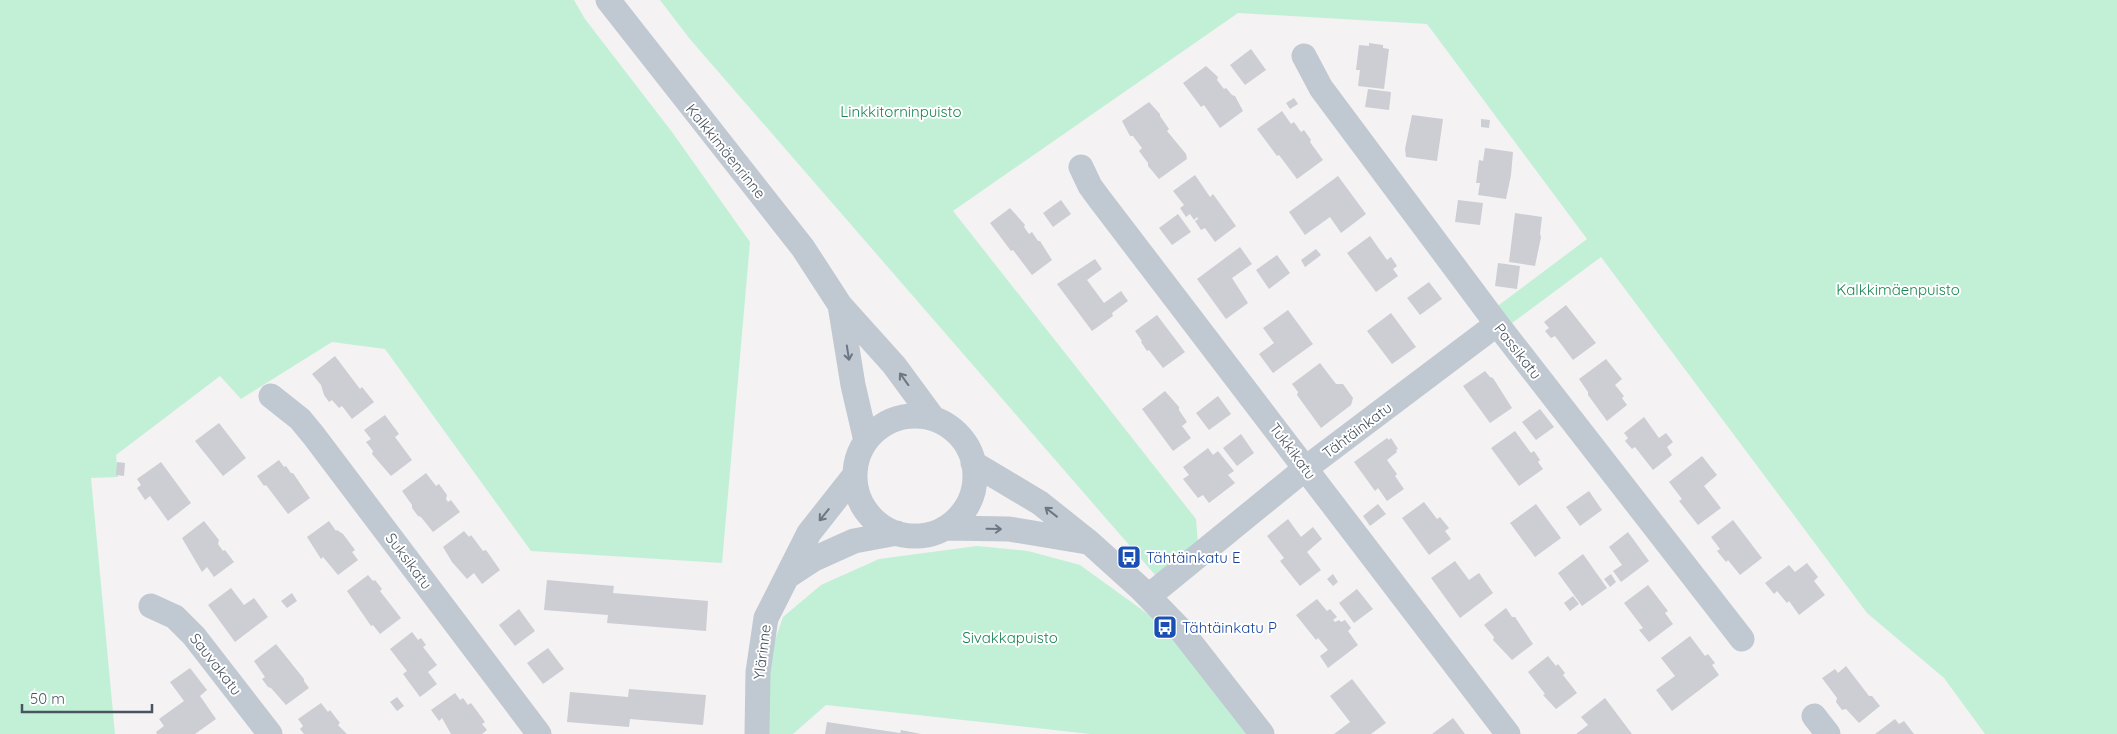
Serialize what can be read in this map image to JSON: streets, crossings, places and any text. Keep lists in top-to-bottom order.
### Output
{
  "streets": {
    "street": [
      "Kalkkimäenrinne",
      "Passikatu",
      "Tähtäinkatu",
      "Tukkikatu",
      "Suksikatu",
      "Ylärinne",
      "Sauvakatu"
    ]
  },
  "crossings": [
    ["Kalkkimäenrinne", "Ylärinne"],
    ["Passikatu", "Tähtäinkatu"],
    ["Tähtäinkatu", "Tukkikatu"]
  ],
  "parks": ["Linkkitorninpuisto", "Kalkkimäenpuisto", "Sivakkapuisto"],
  "places": {
    "bus stop": ["Tähtäinkatu E", "Tähtäinkatu P"]
  },
  "scale_bar": "50 m"
}
